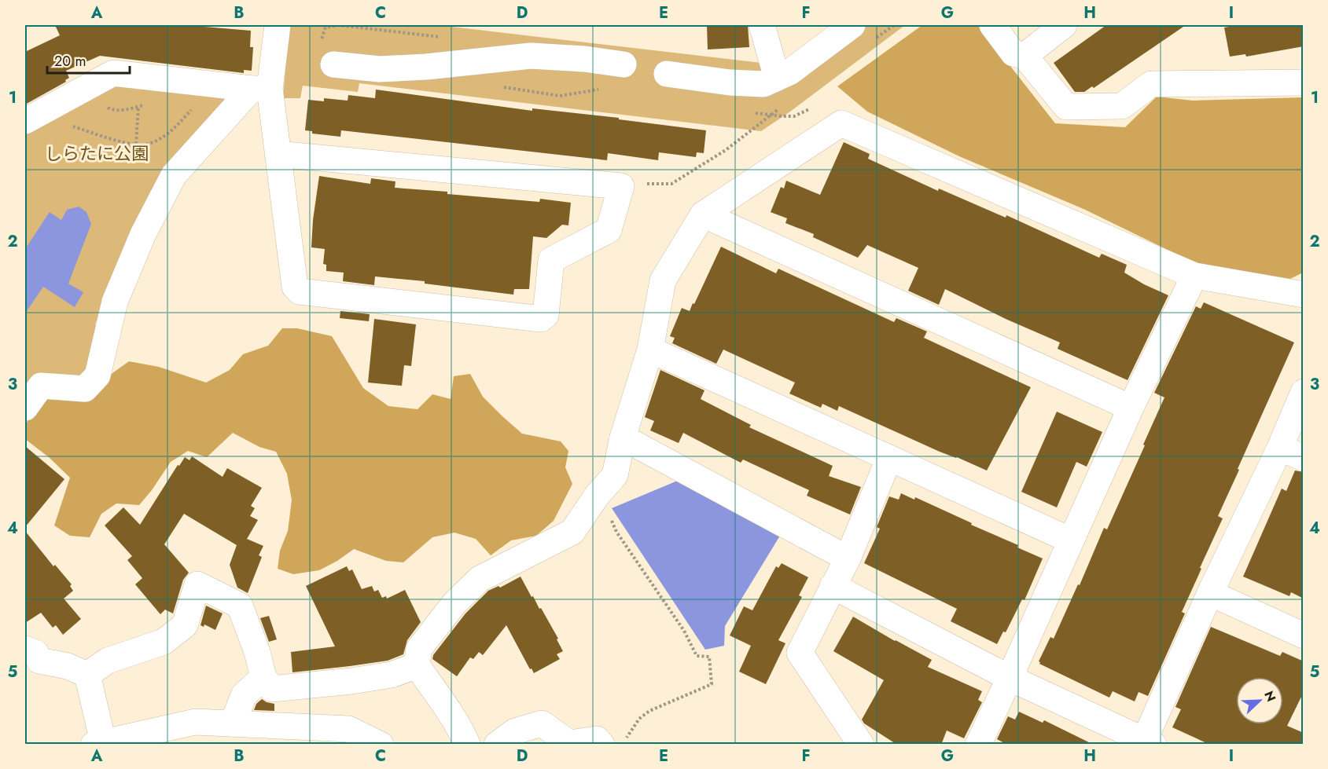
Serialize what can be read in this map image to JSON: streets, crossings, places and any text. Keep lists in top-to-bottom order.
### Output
{
  "parks": ["しらたに公園"],
  "scale_bar": "20 m",
  "north": "top right",
  "grid": {
    "columns": [
      "A",
      "B",
      "C",
      "D",
      "E",
      "F",
      "G",
      "H",
      "I"
    ],
    "rows": [
      "1",
      "2",
      "3",
      "4",
      "5"
    ]
  }
}
